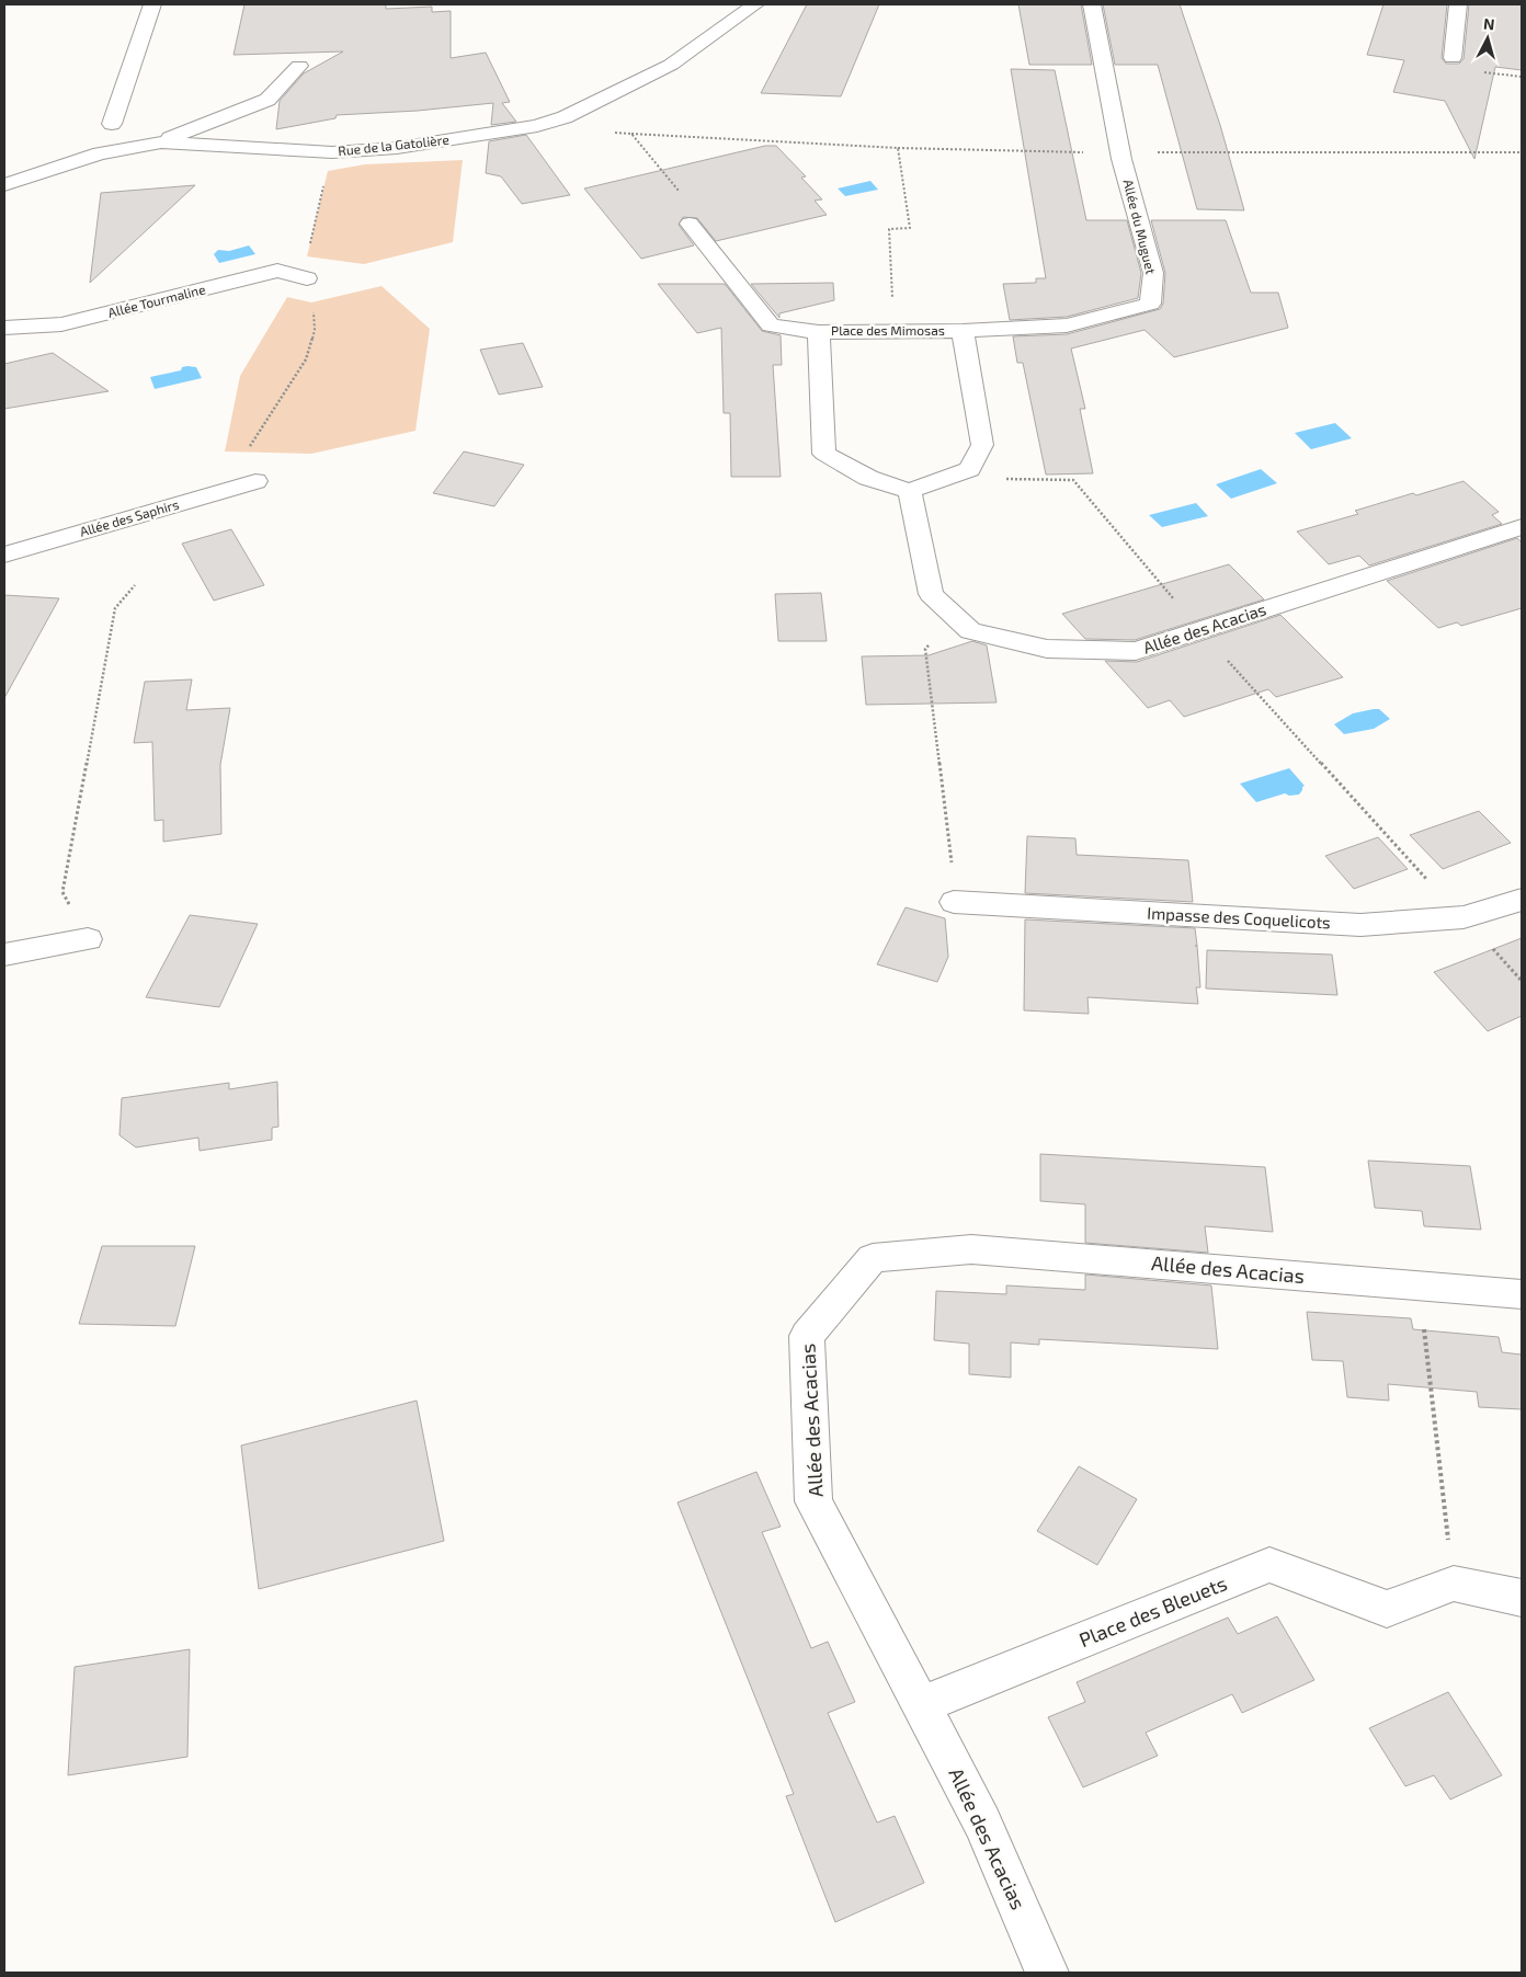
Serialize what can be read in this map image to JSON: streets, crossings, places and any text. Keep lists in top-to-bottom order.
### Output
{
  "streets": {
    "street": [
      "Rue de la Gatolière",
      "Allée du Muguet",
      "Allée Tourmaline",
      "Place des Mimosas",
      "Allée des Saphirs",
      "Allée des Acacias",
      "Impasse des Coquelicots",
      "Place des Bleuets"
    ]
  },
  "crossings": [
    ["Allée du Muguet", "Place des Mimosas"],
    ["Allée du Muguet", "Allée des Acacias"],
    ["Place des Mimosas", "Allée des Acacias"],
    ["Allée des Acacias", "Place des Bleuets"]
  ],
  "north": "top"
}
